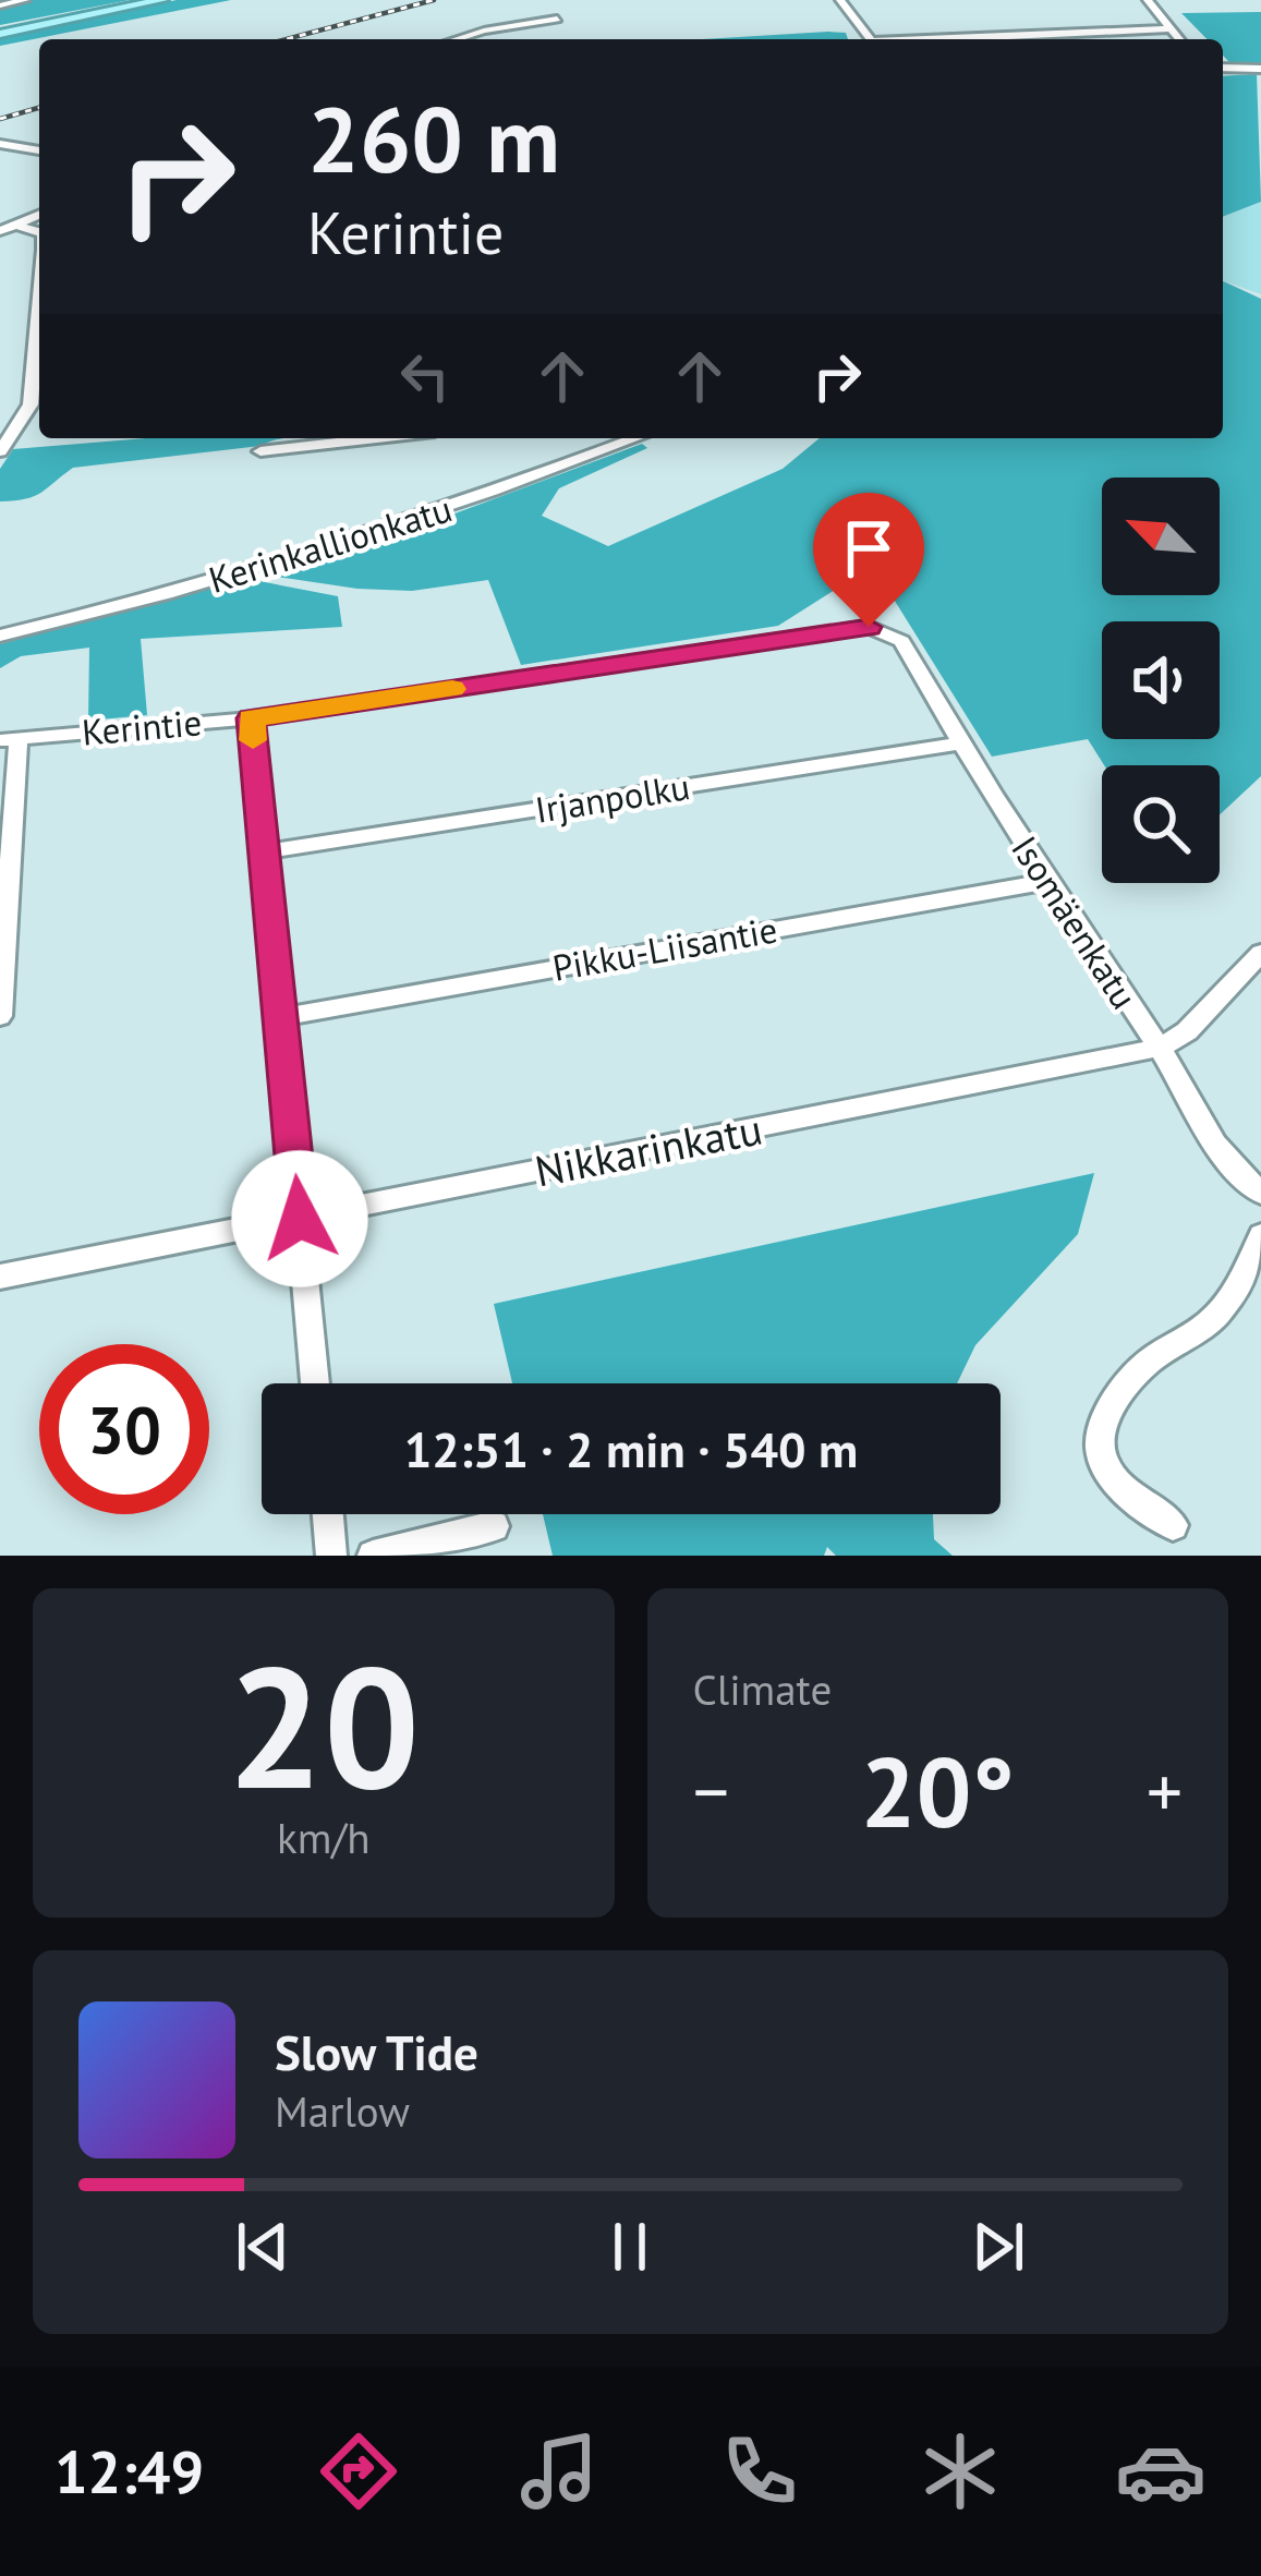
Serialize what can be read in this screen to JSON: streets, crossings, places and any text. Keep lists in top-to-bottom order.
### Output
{
  "streets": {
    "street": [
      "Kerinkallionkatu",
      "Kerintie",
      "Irjanpolku",
      "Isomäenkatu",
      "Pikku-Liisantie",
      "Nikkarinkatu"
    ]
  },
  "crossings": [
    ["Kerintie", "Isomäenkatu"],
    ["Irjanpolku", "Isomäenkatu"],
    ["Isomäenkatu", "Pikku-Liisantie"],
    ["Isomäenkatu", "Nikkarinkatu"]
  ],
  "north": "top left",
  "page": {
    "turn": ["260 m", "Kerintie"],
    "limit": "30",
    "trip": "12:51 · 2 min · 540 m",
    "tile": [
      ["20", "km/h"],
      "Climate"
    ],
    "heat": ["−", "20°", "+"],
    "song": ["Slow Tide", "Marlow"],
    "tabs": "12:49"
  }
}
